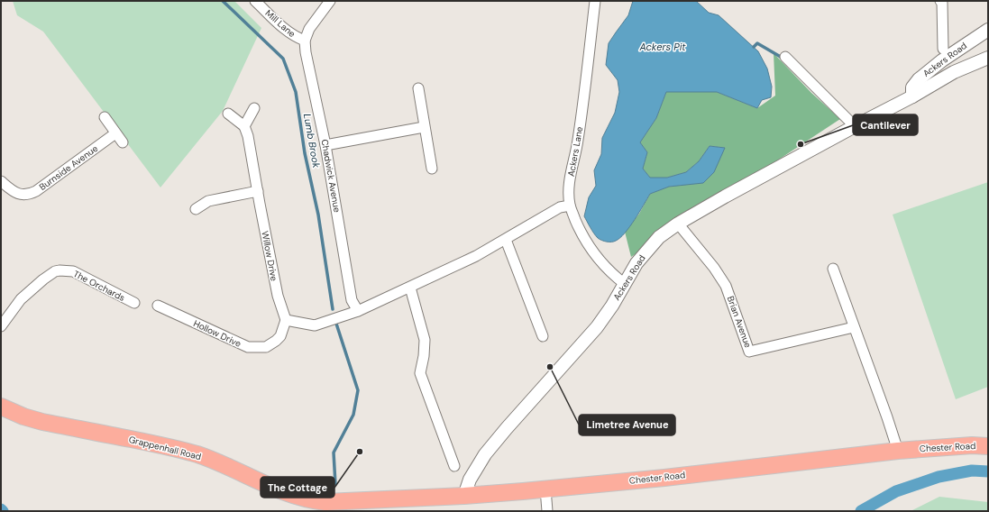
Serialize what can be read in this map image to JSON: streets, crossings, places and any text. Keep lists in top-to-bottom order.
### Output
{
  "streets": {
    "main road": ["Chester Road", "Grappenhall Road"],
    "street": [
      "Mill Lane",
      "Ackers Road",
      "Ackers Lane",
      "Burnside Avenue",
      "Chadwick Avenue",
      "Willow Drive",
      "The Orchards",
      "Brian Avenue",
      "Hollow Drive"
    ]
  },
  "crossings": [
    ["Mill Lane", "Chadwick Avenue"],
    ["Ackers Road", "Ackers Lane"],
    ["Ackers Road", "Brian Avenue"],
    ["Ackers Road", "Chester Road"],
    ["Willow Drive", "Hollow Drive"],
    ["Chester Road", "Grappenhall Road"]
  ],
  "water": ["Ackers Pit", "Lumb Brook"],
  "places": ["Cantilever", "Limetree Avenue", "The Cottage"]
}
